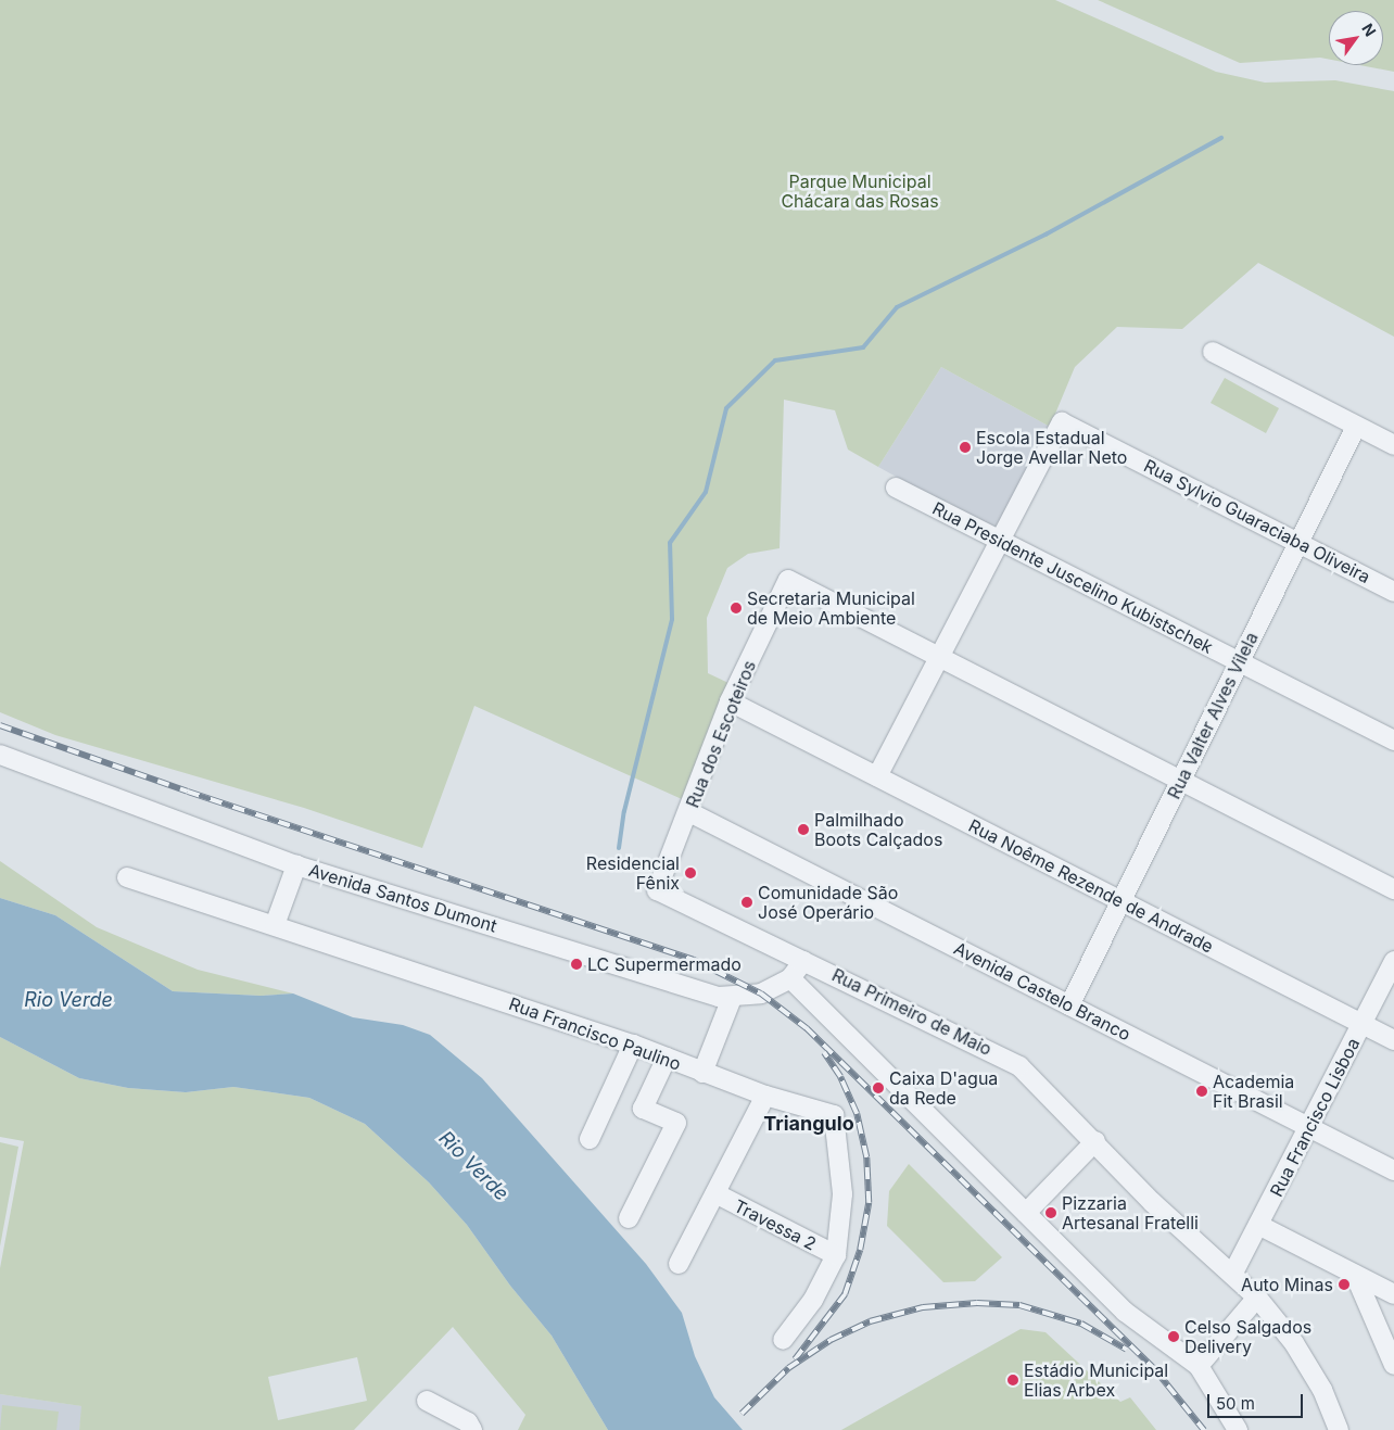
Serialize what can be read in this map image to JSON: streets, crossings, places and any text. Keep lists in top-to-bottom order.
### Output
{
  "streets": {
    "street": [
      "Rua Sylvio Guaraciaba Oliveira",
      "Rua Presidente Juscelino Kubistschek",
      "Rua Valter Alves Vilela",
      "Rua dos Escoteiros",
      "Rua Noême Rezende de Andrade",
      "Avenida Santos Dumont",
      "Avenida Castelo Branco",
      "Rua Primeiro de Maio",
      "Rua Francisco Paulino",
      "Rua Francisco Lisboa",
      "Travessa 2"
    ]
  },
  "crossings": [
    ["Rua Sylvio Guaraciaba Oliveira", "Rua Presidente Juscelino Kubistschek"],
    ["Rua Sylvio Guaraciaba Oliveira", "Rua Valter Alves Vilela"],
    ["Rua Presidente Juscelino Kubistschek", "Rua Valter Alves Vilela"],
    ["Rua Valter Alves Vilela", "Rua Noême Rezende de Andrade"],
    ["Rua Valter Alves Vilela", "Avenida Castelo Branco"],
    ["Rua dos Escoteiros", "Rua Noême Rezende de Andrade"],
    ["Rua dos Escoteiros", "Avenida Castelo Branco"],
    ["Rua dos Escoteiros", "Rua Primeiro de Maio"],
    ["Rua Noême Rezende de Andrade", "Rua Francisco Lisboa"],
    ["Avenida Santos Dumont", "Rua Primeiro de Maio"],
    ["Avenida Castelo Branco", "Rua Francisco Lisboa"],
    ["Rua Primeiro de Maio", "Rua Francisco Lisboa"],
    ["Rua Francisco Paulino", "Travessa 2"]
  ],
  "districts": ["Triangulo"],
  "water": ["Rio Verde"],
  "parks": ["Parque Municipal Chácara das Rosas"],
  "places": [
    "Escola Estadual Jorge Avellar Neto",
    "Secretaria Municipal de Meio Ambiente",
    "Palmilhado Boots Calçados",
    "Residencial Fênix",
    "Comunidade São José Operário",
    "LC Supermermado",
    "Caixa D'agua da Rede",
    "Academia Fit Brasil",
    "Pizzaria Artesanal Fratelli",
    "Auto Minas",
    "Celso Salgados Delivery",
    "Estádio Municipal Elias Arbex"
  ],
  "scale_bar": "50 m",
  "north": "top right"
}
